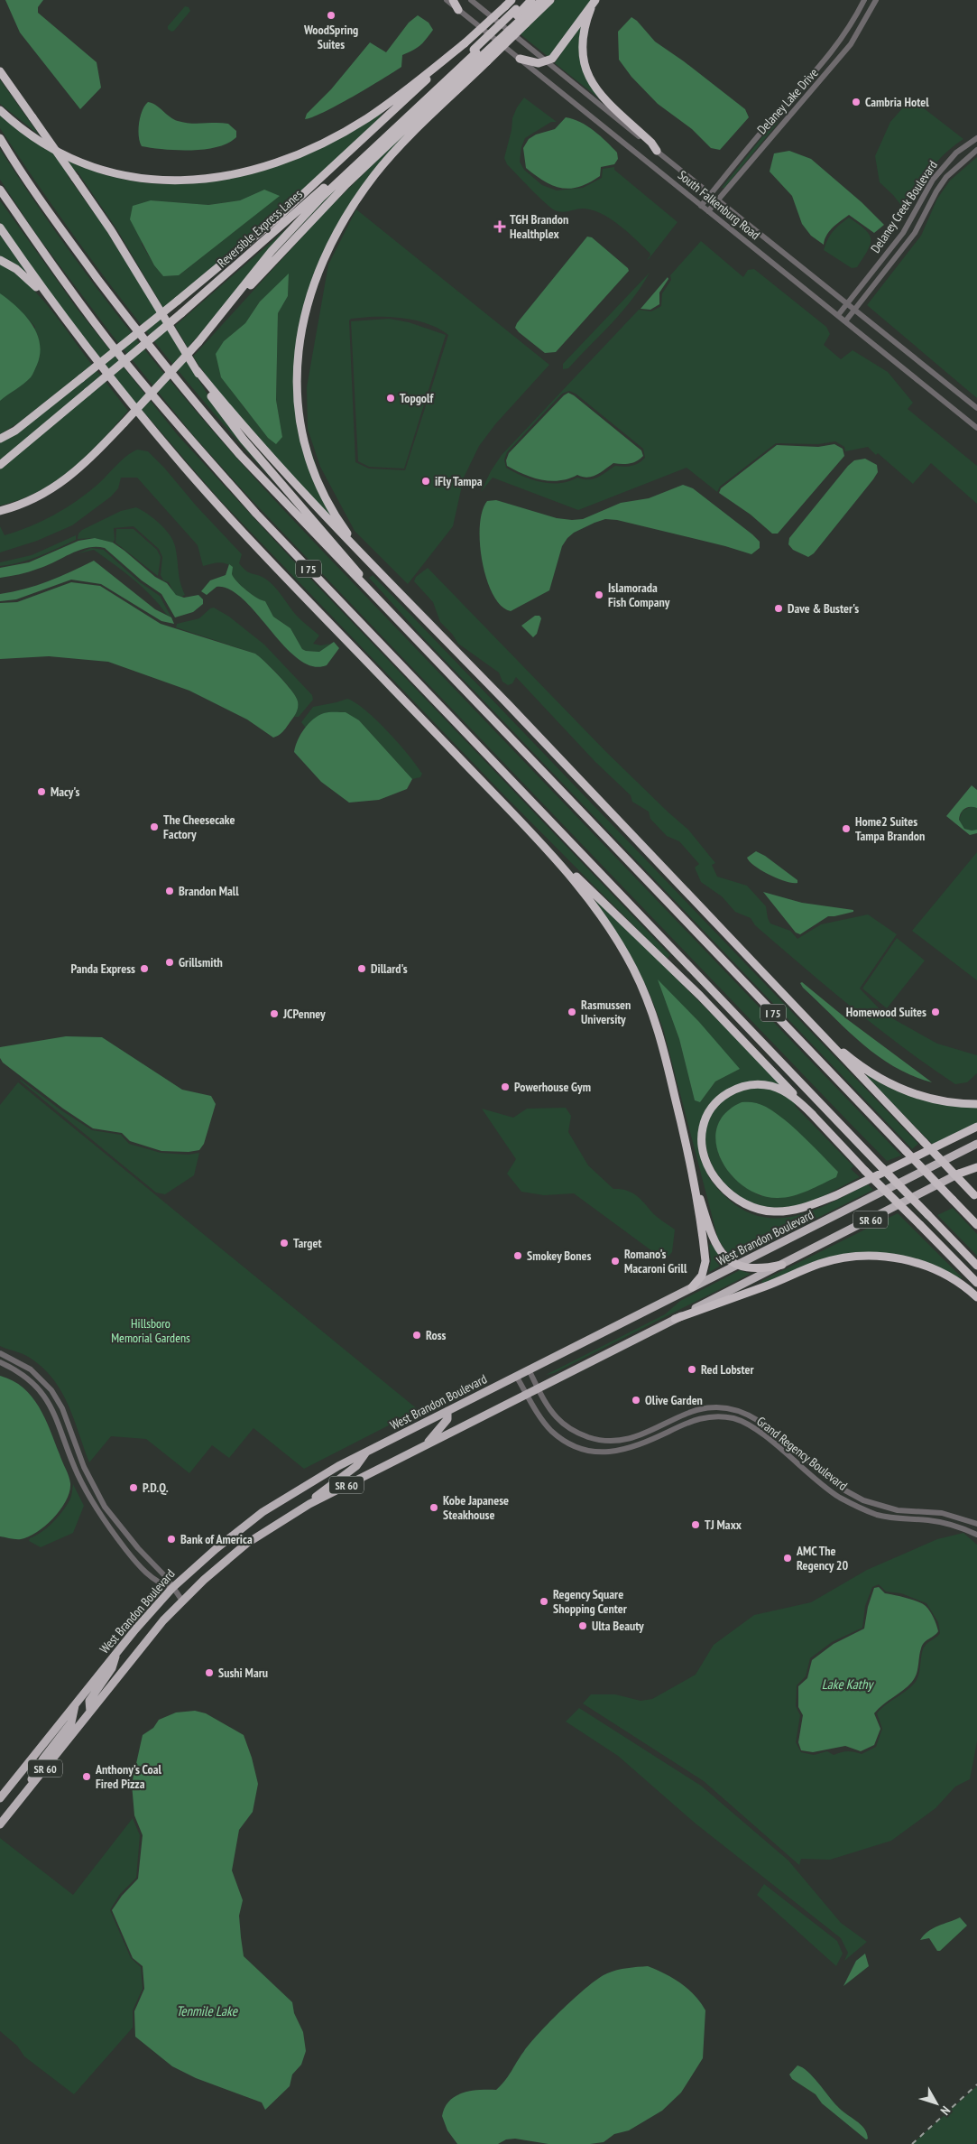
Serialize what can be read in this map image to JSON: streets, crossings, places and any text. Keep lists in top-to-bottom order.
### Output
{
  "streets": {
    "highway": [
      "Reversible Express Lanes",
      "I 75",
      "SR 60",
      "West Brandon Boulevard"
    ],
    "street": [
      "Delaney Lake Drive",
      "South Falkenburg Road",
      "Delaney Creek Boulevard",
      "Grand Regency Boulevard"
    ]
  },
  "crossings": [
    ["Delaney Lake Drive", "South Falkenburg Road"],
    ["South Falkenburg Road", "Delaney Creek Boulevard"],
    ["West Brandon Boulevard", "Grand Regency Boulevard"]
  ],
  "water": ["Lake Kathy", "Tenmile Lake"],
  "parks": ["Hillsboro Memorial Gardens"],
  "places": {
    "other": [
      "WoodSpring Suites",
      "Cambria Hotel",
      "Topgolf",
      "iFly Tampa",
      "Islamorada Fish Company",
      "Dave & Buster's",
      "Macy's",
      "The Cheesecake Factory",
      "Home2 Suites Tampa Brandon",
      "Brandon Mall",
      "Grillsmith",
      "Panda Express",
      "Dillard's",
      "Rasmussen University",
      "Homewood Suites",
      "JCPenney",
      "Powerhouse Gym",
      "Target",
      "Smokey Bones",
      "Romano's Macaroni Grill",
      "Ross",
      "Red Lobster",
      "Olive Garden",
      "P.D.Q.",
      "Kobe Japanese Steakhouse",
      "TJ Maxx",
      "Bank of America",
      "AMC The Regency 20",
      "Regency Square Shopping Center",
      "Ulta Beauty",
      "Sushi Maru",
      "Anthony's Coal Fired Pizza"
    ],
    "health": ["TGH Brandon Healthplex"]
  },
  "north": "bottom right"
}
